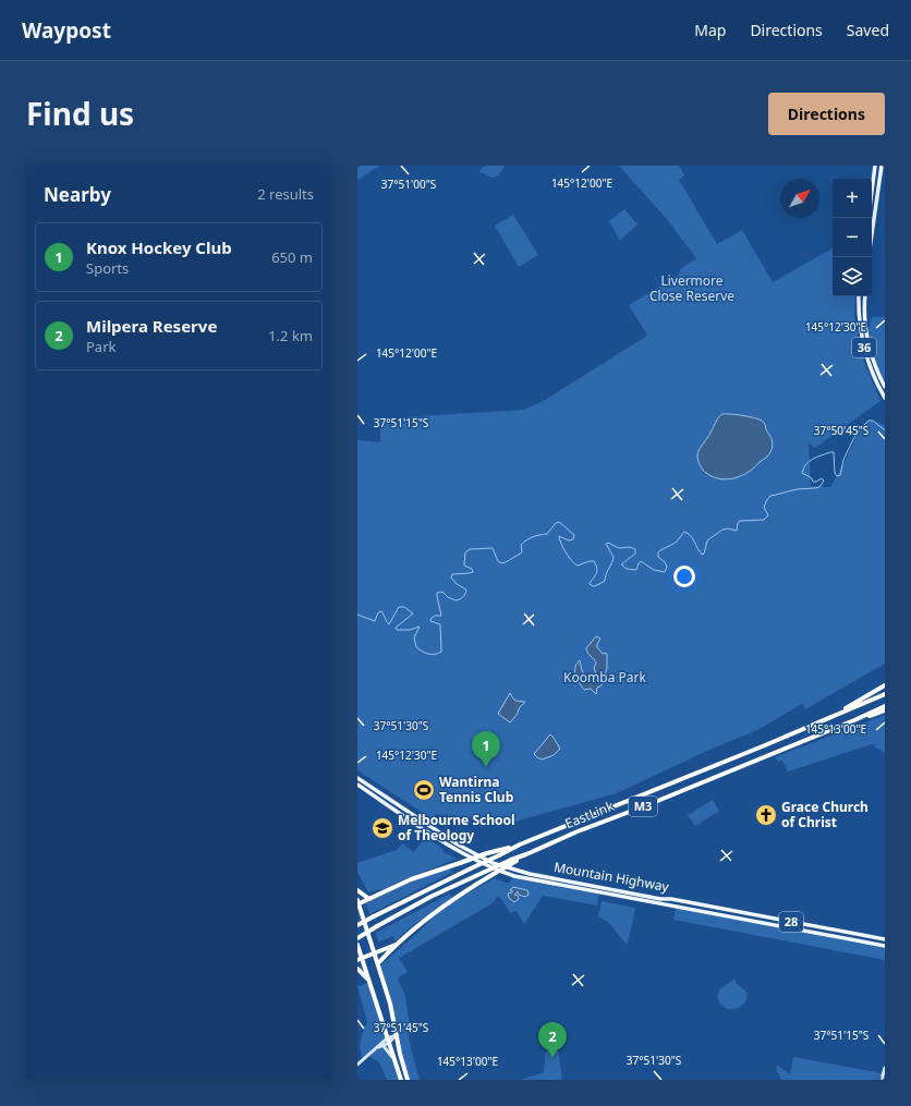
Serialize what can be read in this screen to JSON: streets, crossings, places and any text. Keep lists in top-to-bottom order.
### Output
{
  "streets": {
    "highway": ["M3", "EastLink"],
    "main road": ["36", "Mountain Highway", "28"]
  },
  "parks": ["Livermore Close Reserve", "Koomba Park"],
  "places": {
    "sports": ["Wantirna Tennis Club"],
    "church": ["Grace Church of Christ"],
    "school or university": ["Melbourne School of Theology"]
  },
  "north": "top right",
  "page": {
    "header": "Waypost",
    "nav": ["Map", "Directions", "Saved"],
    "title": "Find us",
    "buttons": "Directions",
    "heading": ["Nearby", "2 results"],
    "map_buttons": ["+", "−"],
    "list": [
      {
        "mark": "1",
        "name": "Knox Hockey Club",
        "note": "Sports",
        "value": "650 m"
      },
      {
        "mark": "2",
        "name": "Milpera Reserve",
        "note": "Park",
        "value": "1.2 km"
      }
    ],
    "pins": ["1", "2"]
  },
  "coordinates": [
    "145°12'00\"E",
    "37°51'00\"S",
    "145°12'30\"E",
    "37°51'15\"S",
    "37°50'45\"S",
    "37°51'30\"S",
    "145°13'00\"E",
    "37°51'45\"S"
  ]
}
